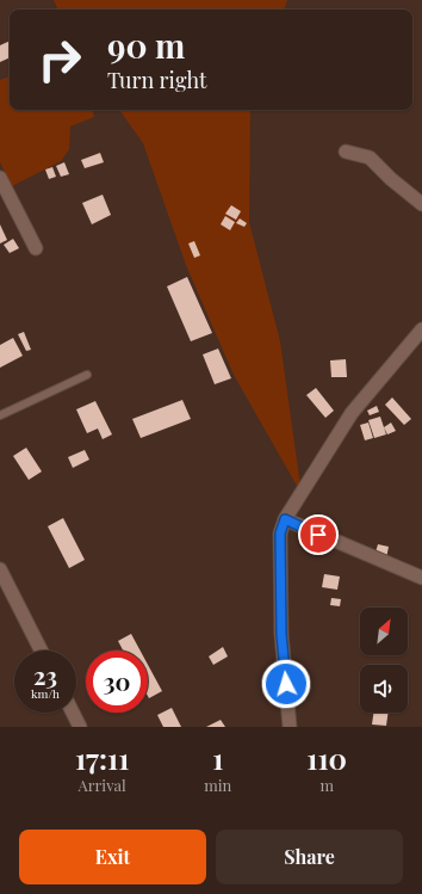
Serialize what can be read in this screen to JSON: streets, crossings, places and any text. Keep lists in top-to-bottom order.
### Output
{
  "north": "top right",
  "page": {
    "turn": ["90 m", "Turn right"],
    "speed": "23 km/h",
    "limit": "30",
    "eta": [
      "17:11",
      "Arrival",
      "1",
      "min",
      "110",
      "m"
    ],
    "buttons": ["Exit", "Share"]
  }
}
